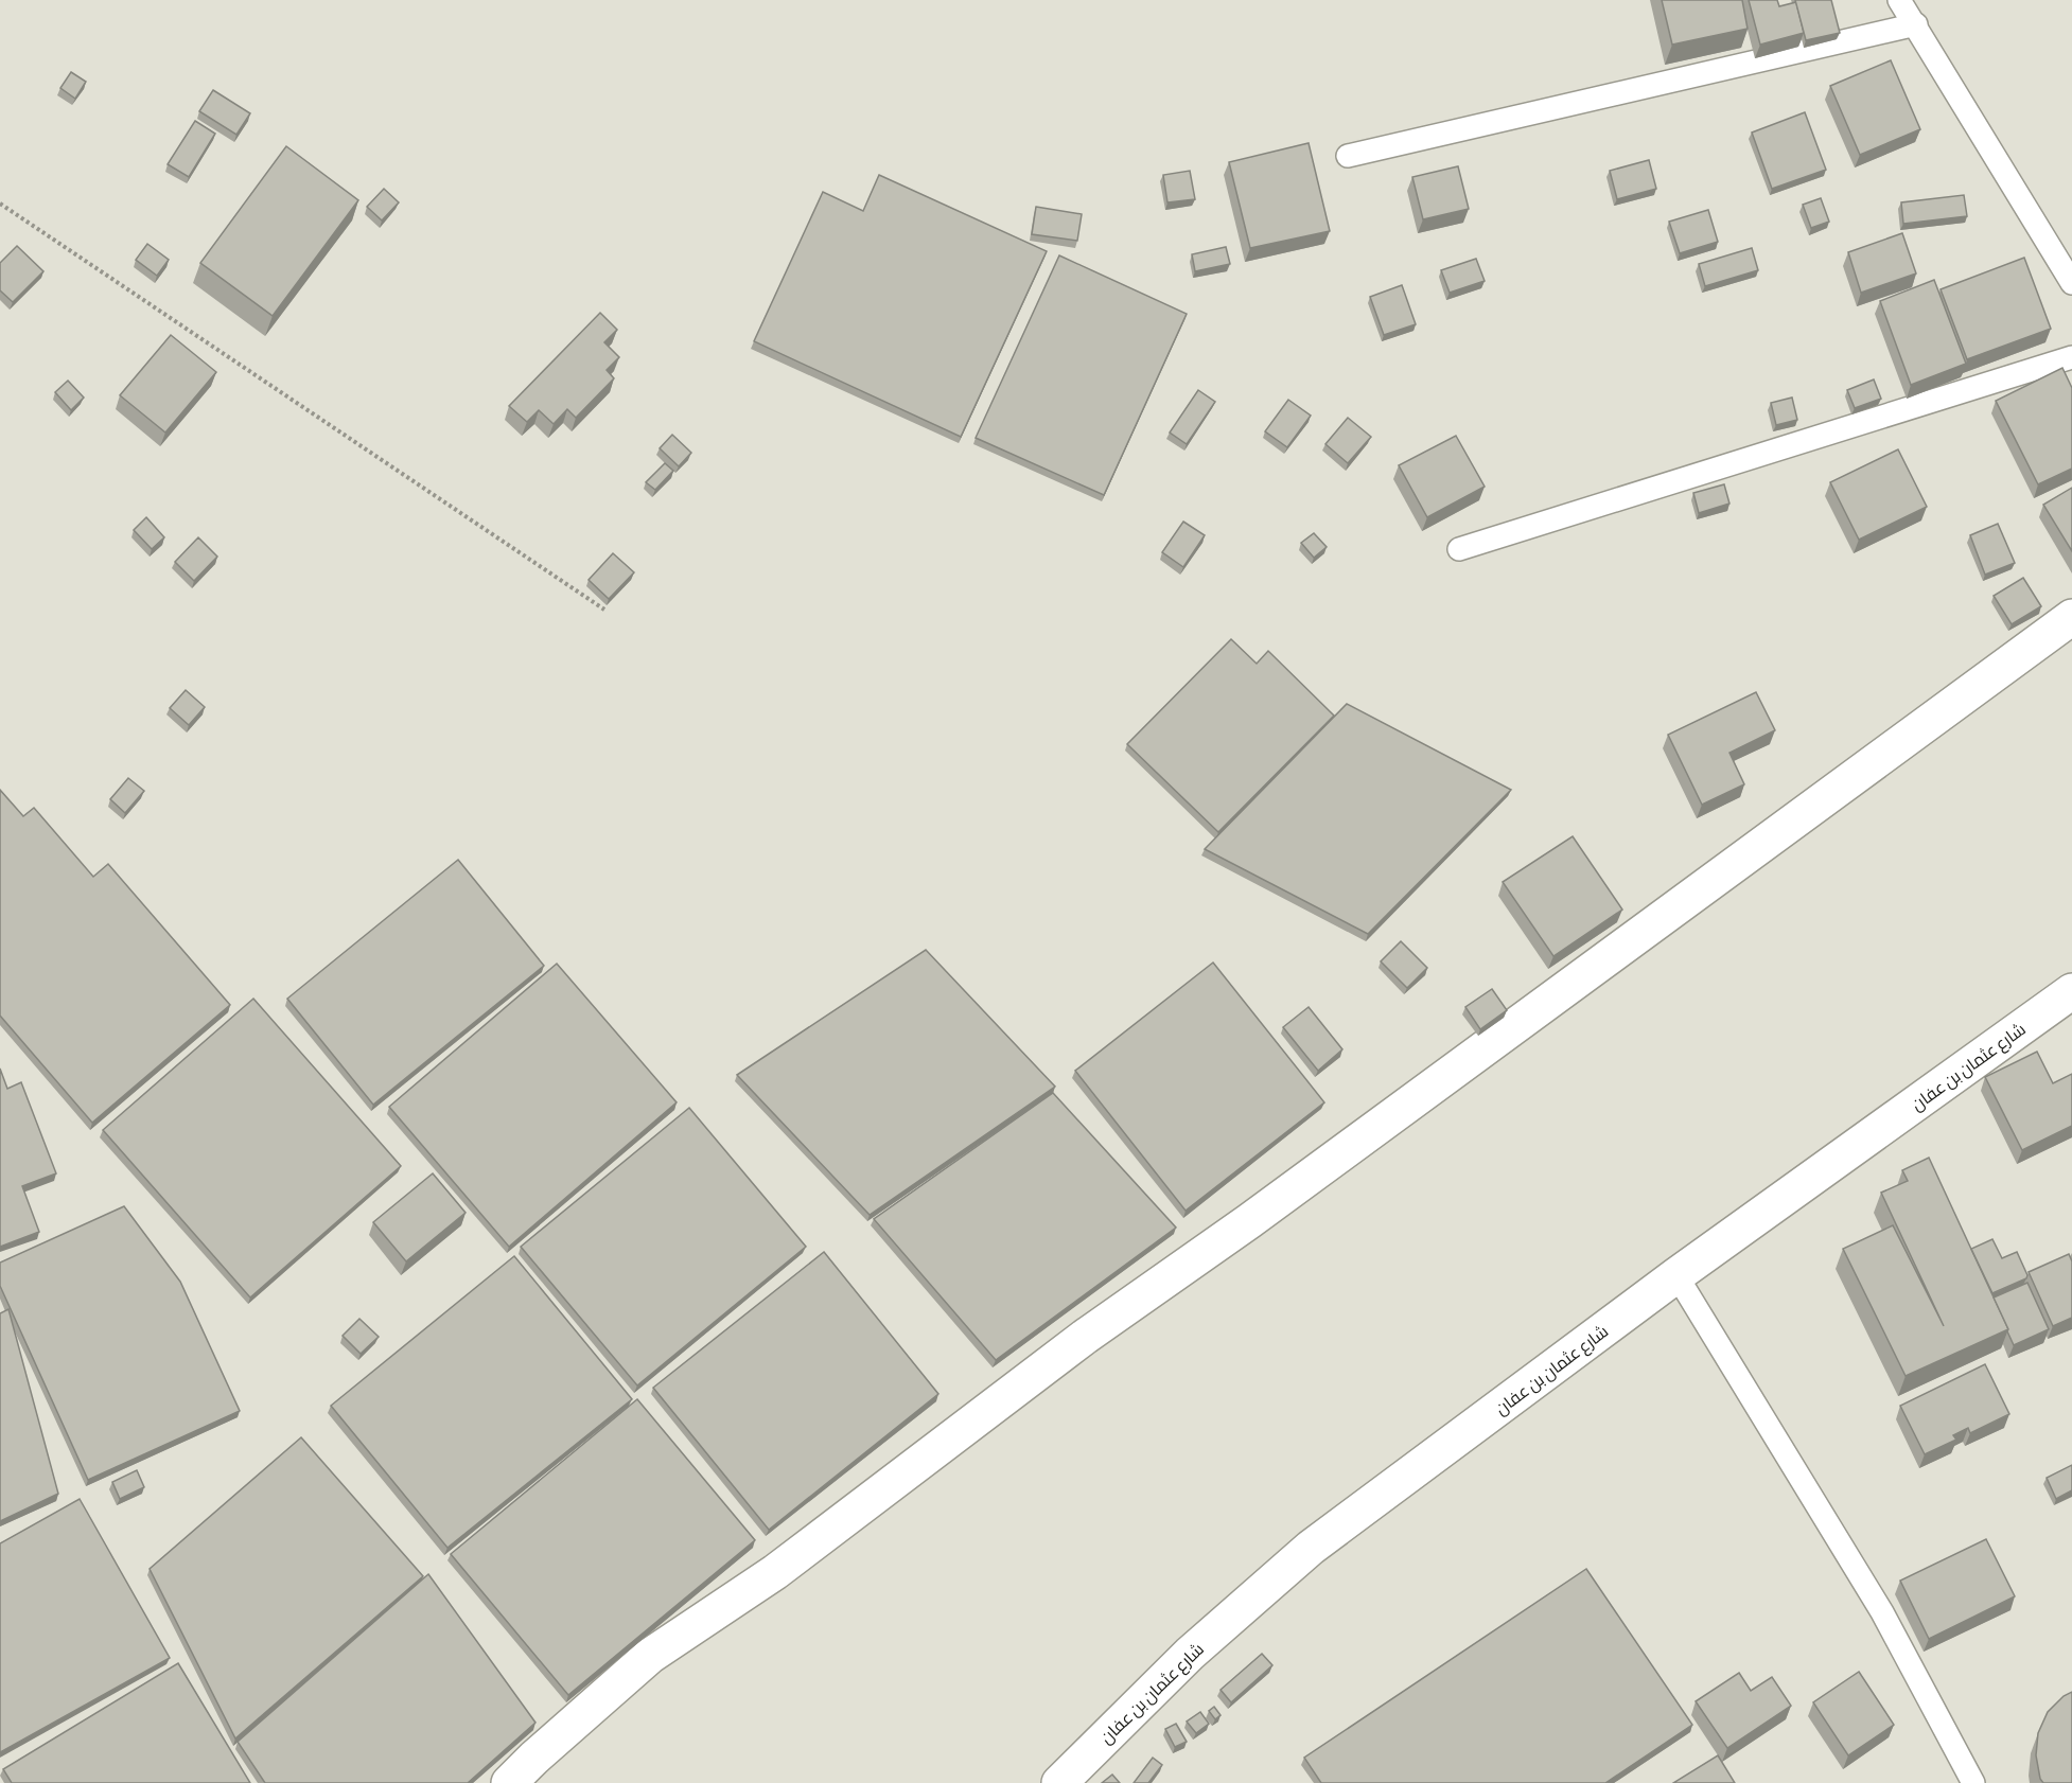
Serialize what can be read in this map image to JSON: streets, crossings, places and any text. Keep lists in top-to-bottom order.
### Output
{
  "streets": {
    "street": ["شارع عثمان بن عفان"]
  }
}
